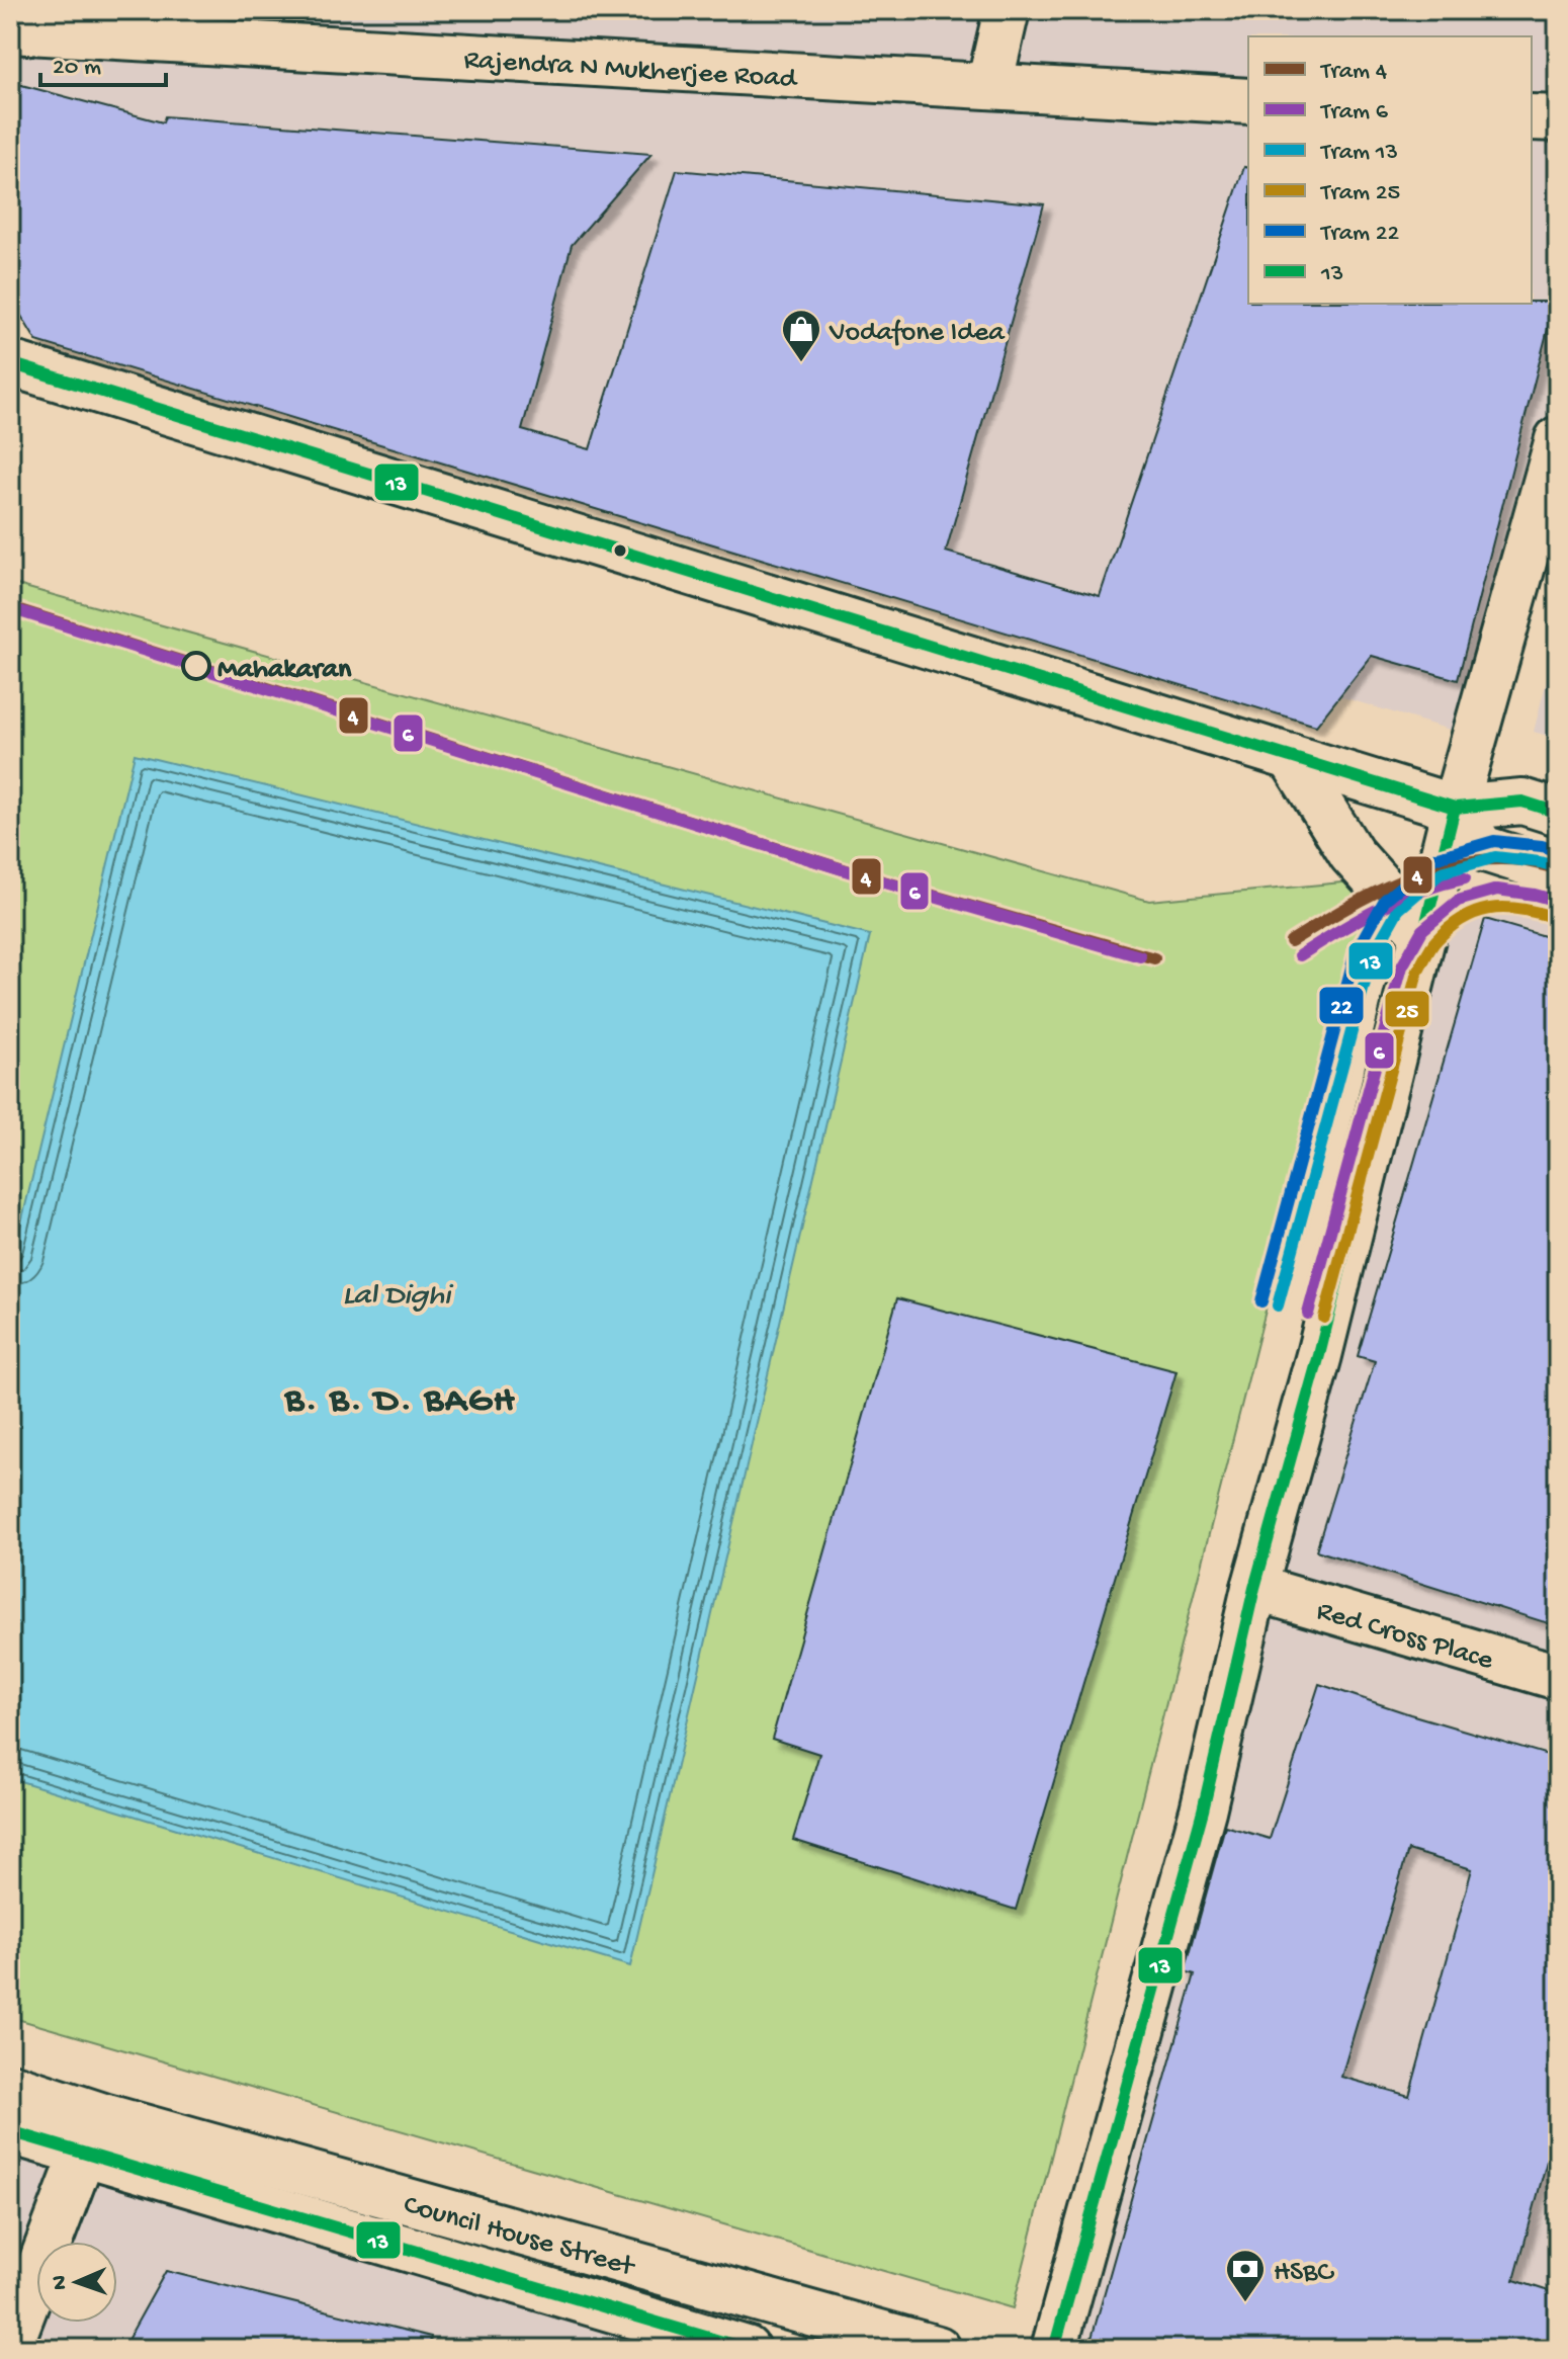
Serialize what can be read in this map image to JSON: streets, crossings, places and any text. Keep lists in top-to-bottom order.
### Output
{
  "streets": {
    "main road": ["Rajendra N Mukherjee Road", "Red Cross Place", "Council House Street"]
  },
  "districts": ["B. B. D. BAGH"],
  "water": ["Lal Dighi"],
  "places": {
    "shop": ["Vodafone Idea"],
    "other": ["Mahakaran"],
    "bank": ["HSBC"]
  },
  "lines": [
    "transit line 13",
    "tram line 4",
    "tram line 6",
    "tram line 22",
    "tram line 13",
    "tram line 25"
  ],
  "legend": [
    "Tram 4",
    "Tram 6",
    "Tram 13",
    "Tram 25",
    "Tram 22",
    "13"
  ],
  "scale_bar": "20 m",
  "north": "left"
}
